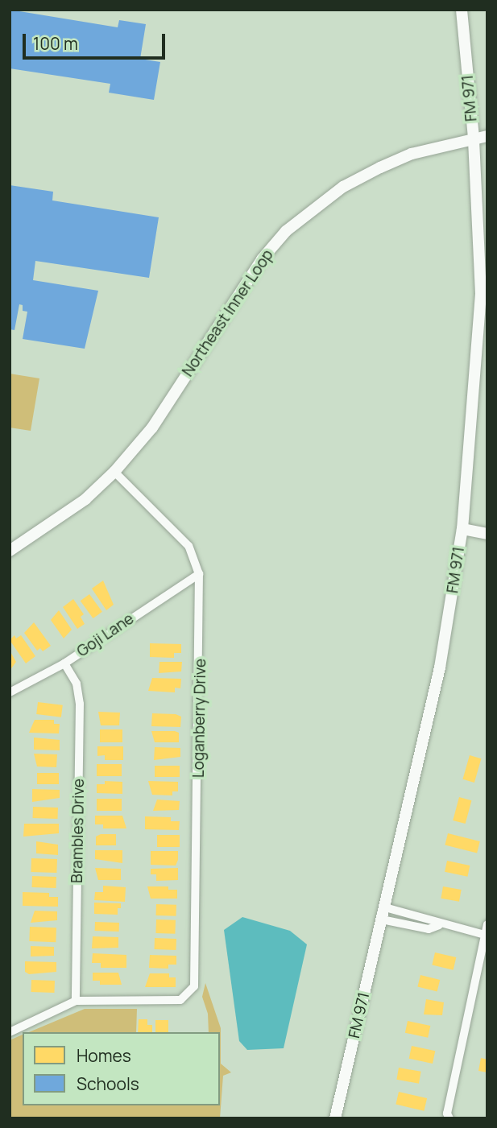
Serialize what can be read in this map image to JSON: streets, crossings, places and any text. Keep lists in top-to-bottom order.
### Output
{
  "streets": {
    "main road": ["FM 971", "Northeast Inner Loop"],
    "street": ["Goji Lane", "Loganberry Drive", "Brambles Drive"]
  },
  "crossings": [
    ["FM 971", "Northeast Inner Loop"],
    ["Northeast Inner Loop", "Loganberry Drive"],
    ["Goji Lane", "Loganberry Drive"],
    ["Goji Lane", "Brambles Drive"],
    ["Loganberry Drive", "Brambles Drive"]
  ],
  "legend": ["Homes", "Schools"],
  "scale_bar": "100 m"
}
